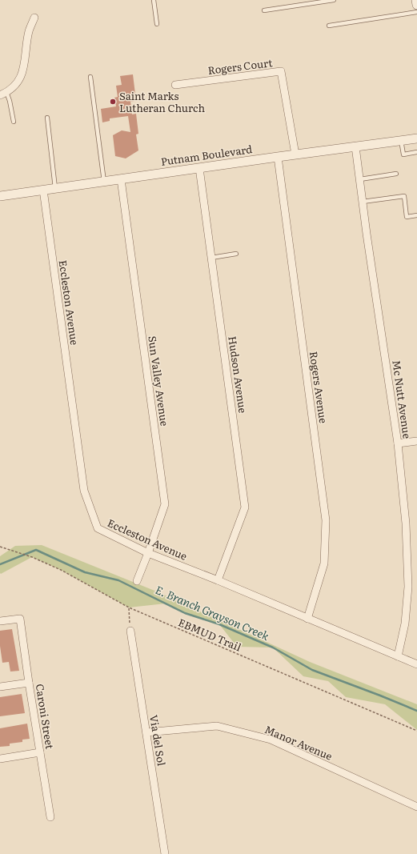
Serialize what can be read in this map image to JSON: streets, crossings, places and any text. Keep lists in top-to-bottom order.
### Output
{
  "streets": {
    "street": [
      "Rogers Court",
      "Putnam Boulevard",
      "Eccleston Avenue",
      "Hudson Avenue",
      "Sun Valley Avenue",
      "Rogers Avenue",
      "Mc Nutt Avenue",
      "Caroni Street",
      "Via del Sol",
      "Manor Avenue"
    ],
    "path": ["EBMUD Trail"]
  },
  "crossings": [
    ["Rogers Court", "Putnam Boulevard"],
    ["Putnam Boulevard", "Eccleston Avenue"],
    ["Putnam Boulevard", "Hudson Avenue"],
    ["Putnam Boulevard", "Sun Valley Avenue"],
    ["Putnam Boulevard", "Rogers Avenue"],
    ["Putnam Boulevard", "Mc Nutt Avenue"],
    ["Eccleston Avenue", "Hudson Avenue"],
    ["Eccleston Avenue", "Sun Valley Avenue"],
    ["Eccleston Avenue", "Rogers Avenue"],
    ["Eccleston Avenue", "Mc Nutt Avenue"],
    ["Via del Sol", "Manor Avenue"]
  ],
  "water": ["E. Branch Grayson Creek"],
  "places": ["Saint Marks Lutheran Church"]
}
